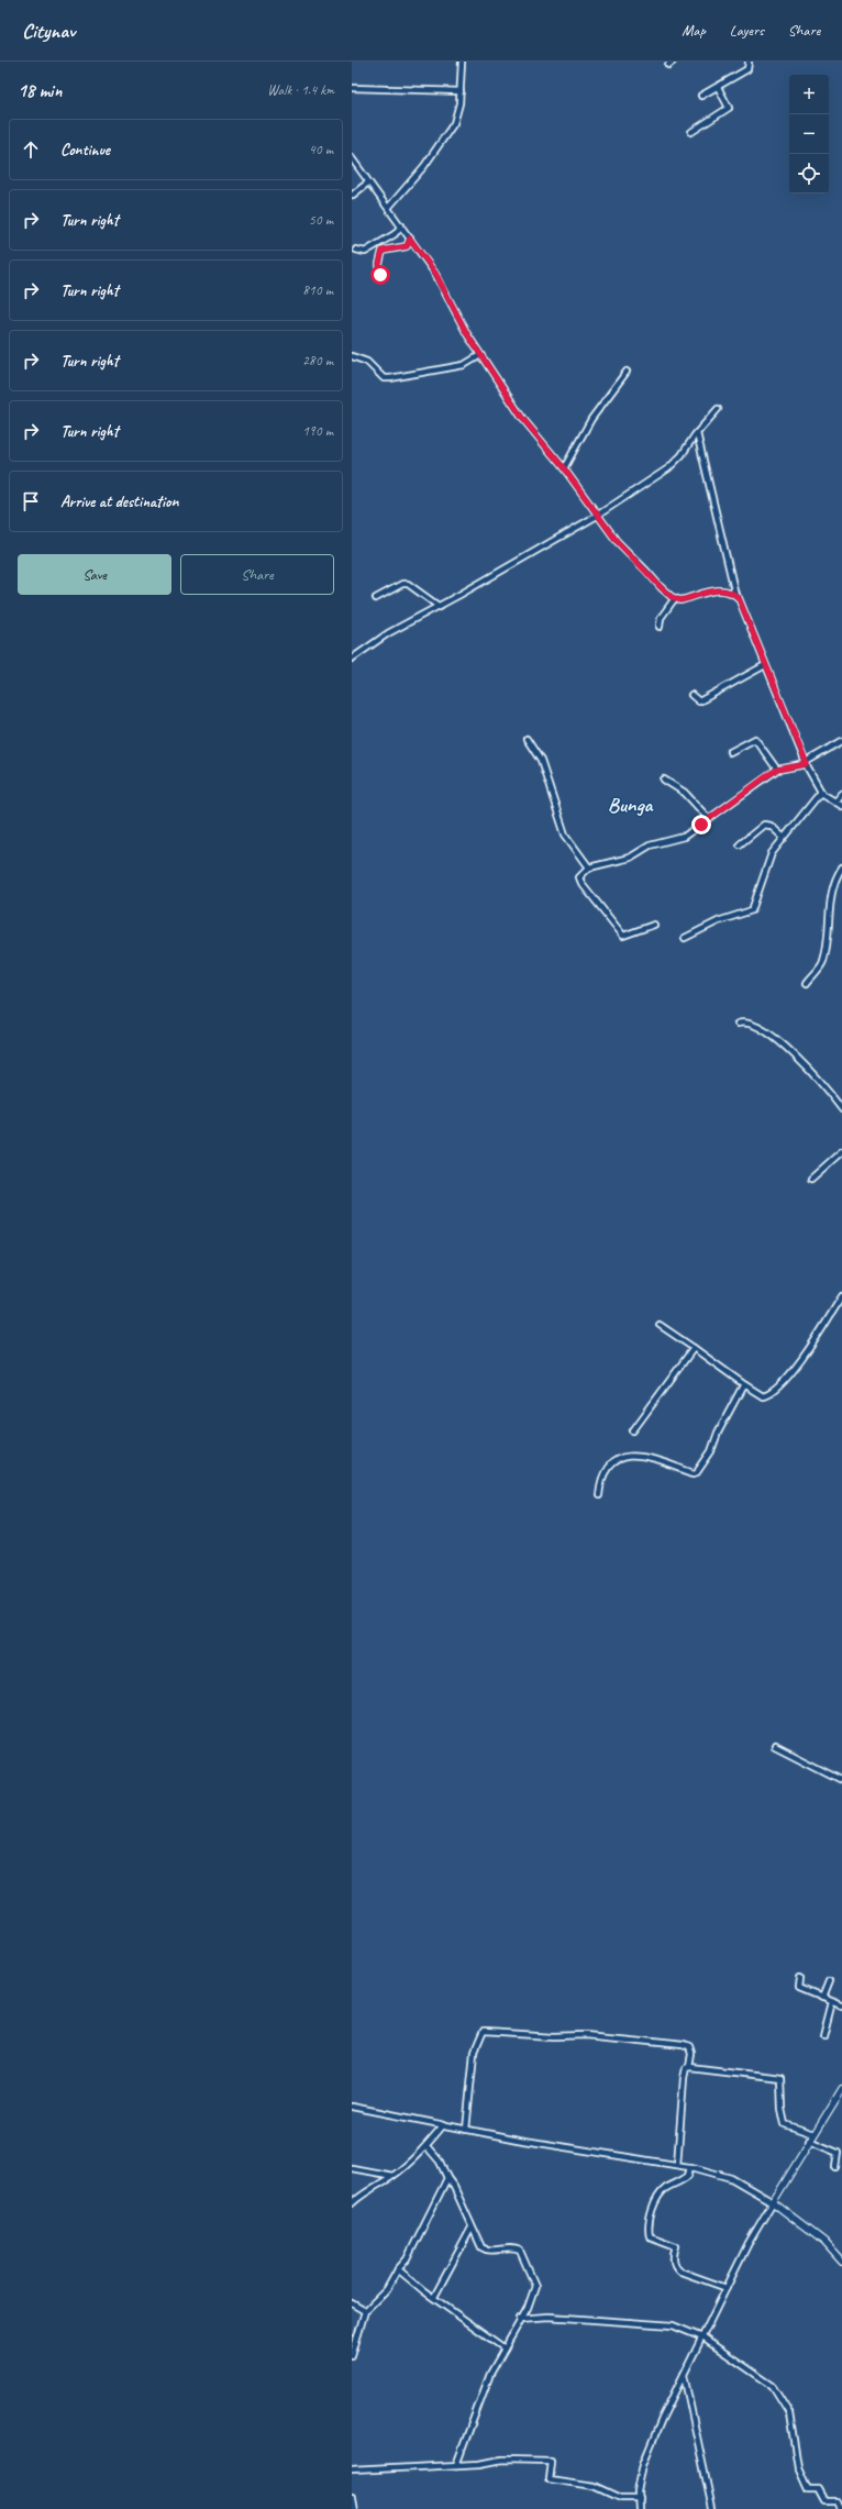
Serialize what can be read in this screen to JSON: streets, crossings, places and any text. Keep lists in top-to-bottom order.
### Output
{
  "districts": ["Bunga"],
  "page": {
    "header": "Citynav",
    "nav": ["Map", "Layers", "Share"],
    "heading": ["18 min", "Walk · 1.4 km"],
    "map_buttons": ["+", "−"],
    "list": [
      ["Continue", "40 m"],
      ["Turn right", "50 m"],
      ["Turn right", "810 m"],
      ["Turn right", "280 m"],
      ["Turn right", "190 m"],
      "Arrive at destination"
    ],
    "buttons": ["Save", "Share"]
  }
}
